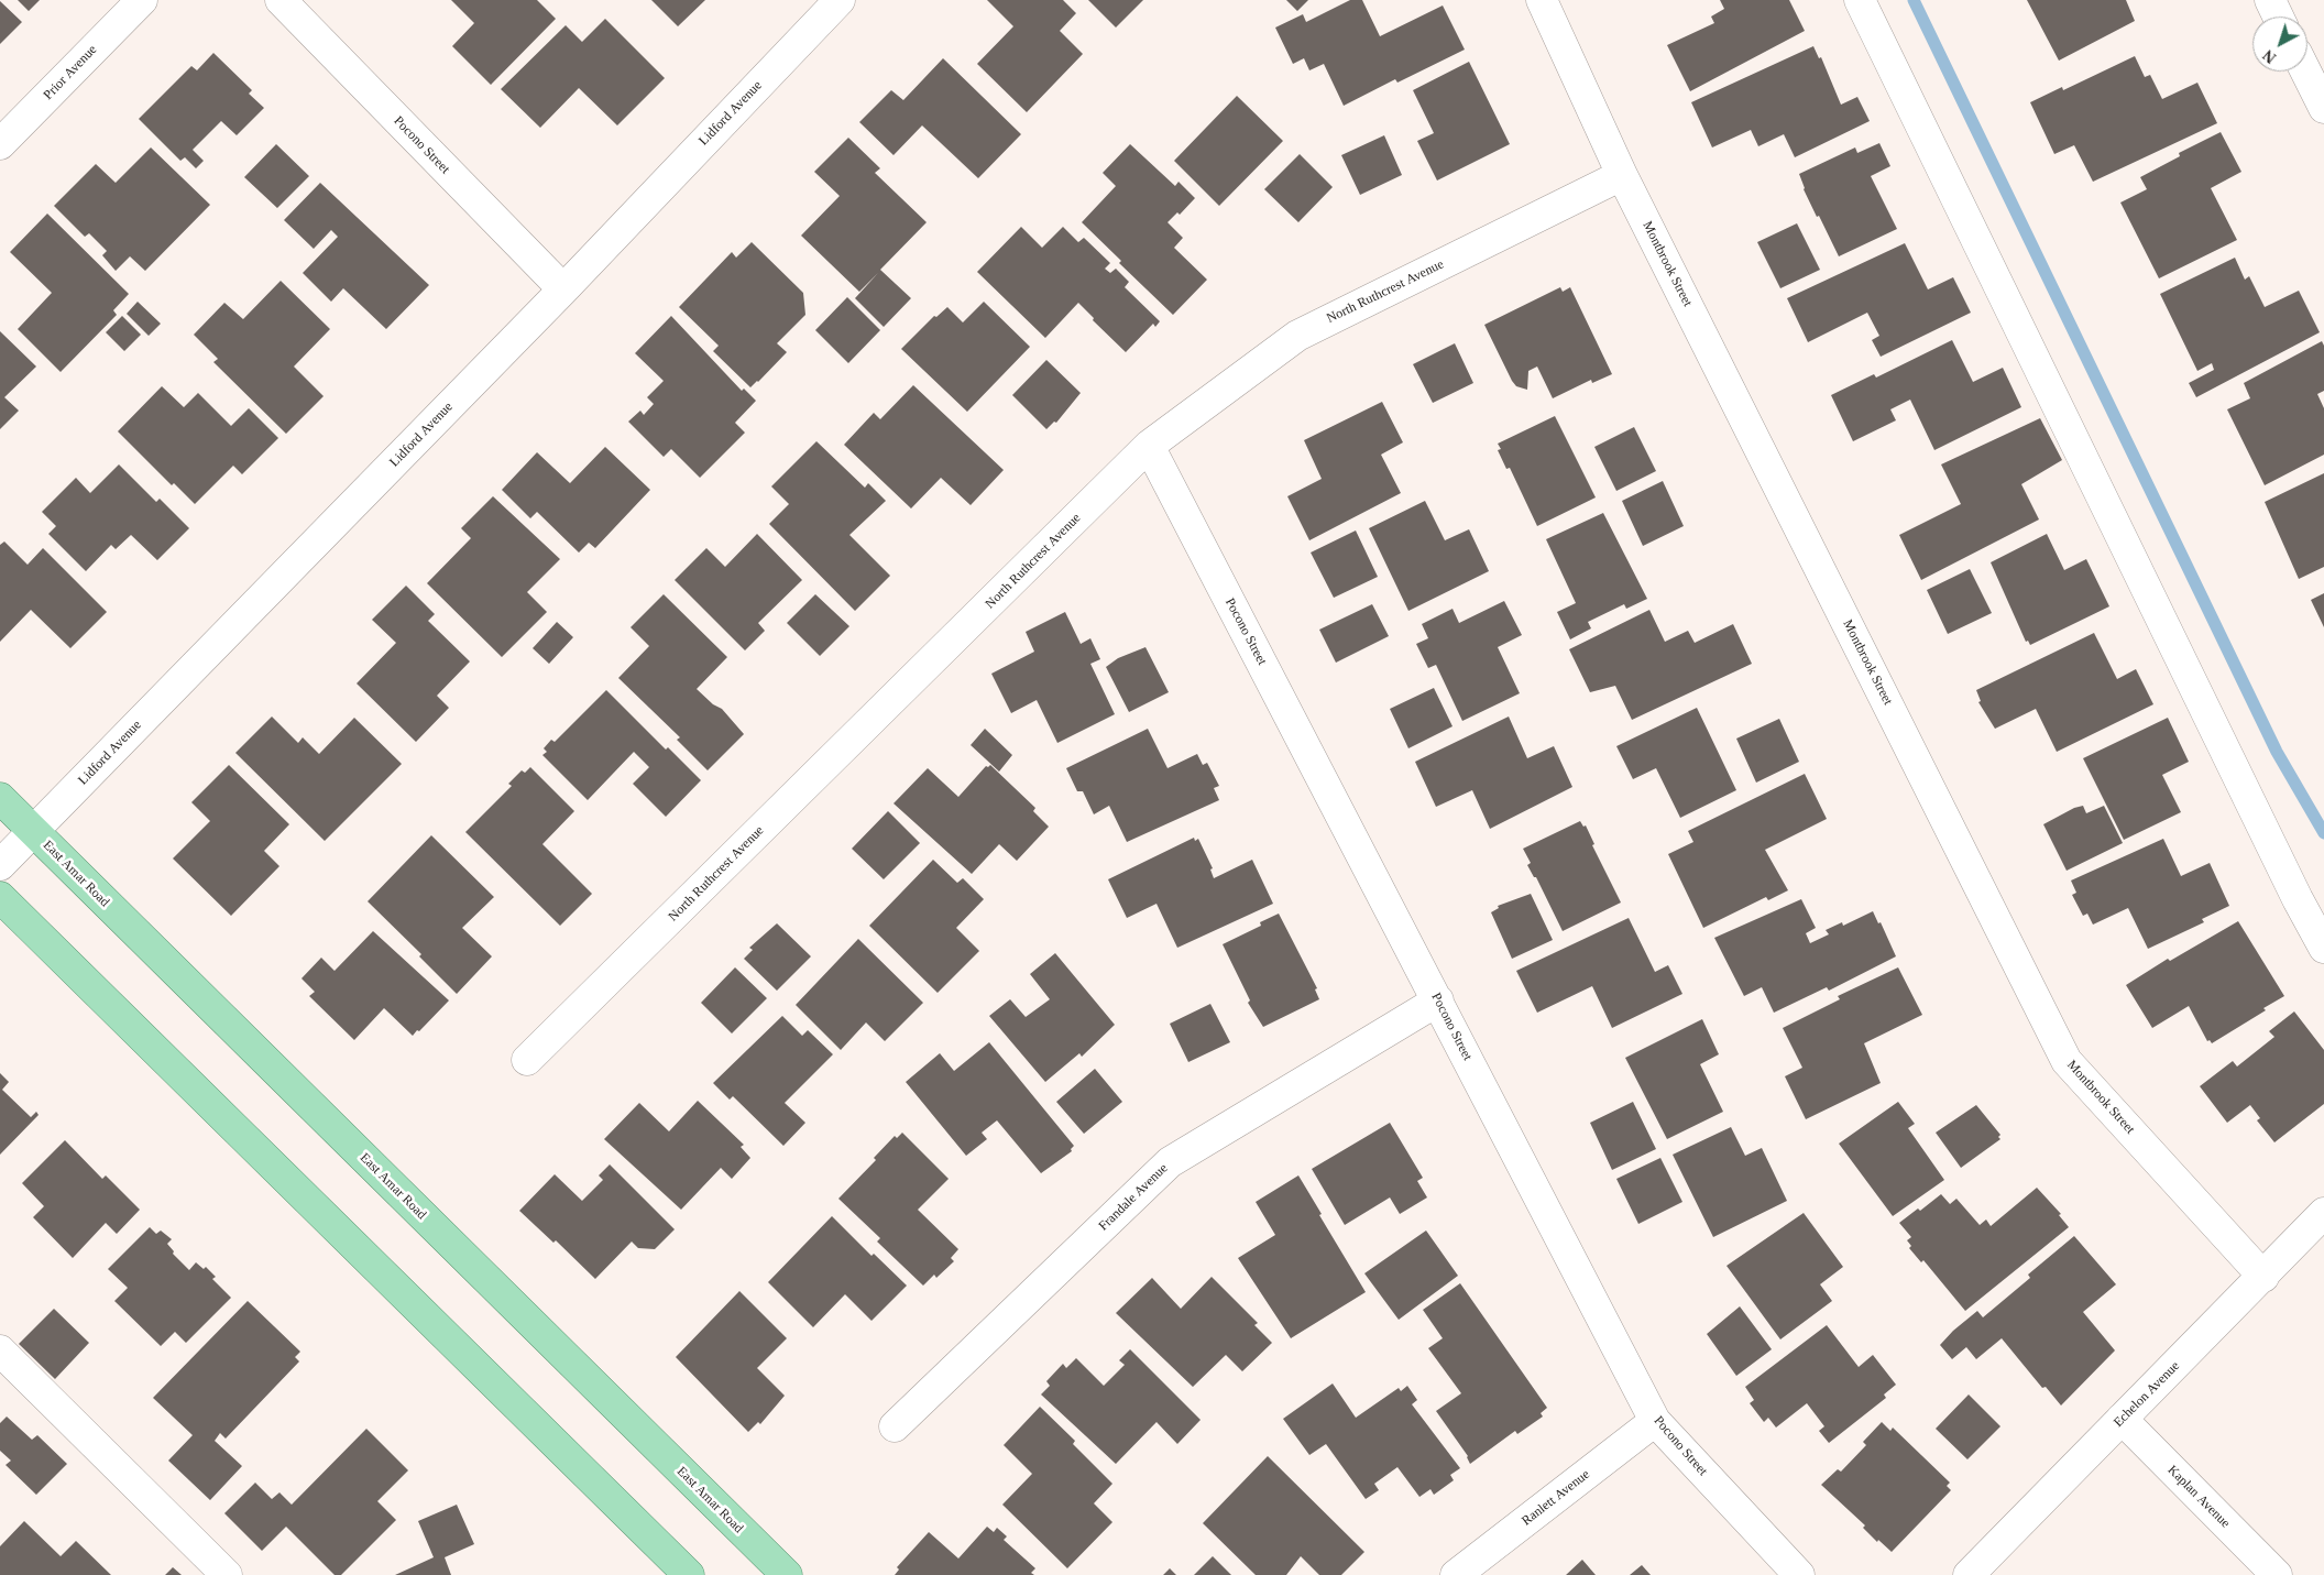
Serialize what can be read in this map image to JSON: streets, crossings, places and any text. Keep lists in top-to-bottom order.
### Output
{
  "streets": {
    "main road": ["East Amar Road"],
    "street": [
      "Prior Avenue",
      "Lidford Avenue",
      "Pocono Street",
      "Montbrook Street",
      "North Ruthcrest Avenue",
      "Frandale Avenue",
      "Echelon Avenue",
      "Kaplan Avenue",
      "Ranlett Avenue"
    ]
  },
  "crossings": [
    ["Lidford Avenue", "Pocono Street"],
    ["Lidford Avenue", "East Amar Road"],
    ["Pocono Street", "North Ruthcrest Avenue"],
    ["Pocono Street", "Frandale Avenue"],
    ["Pocono Street", "Ranlett Avenue"],
    ["Montbrook Street", "North Ruthcrest Avenue"],
    ["Montbrook Street", "Echelon Avenue"],
    ["Echelon Avenue", "Kaplan Avenue"]
  ],
  "north": "bottom left"
}
